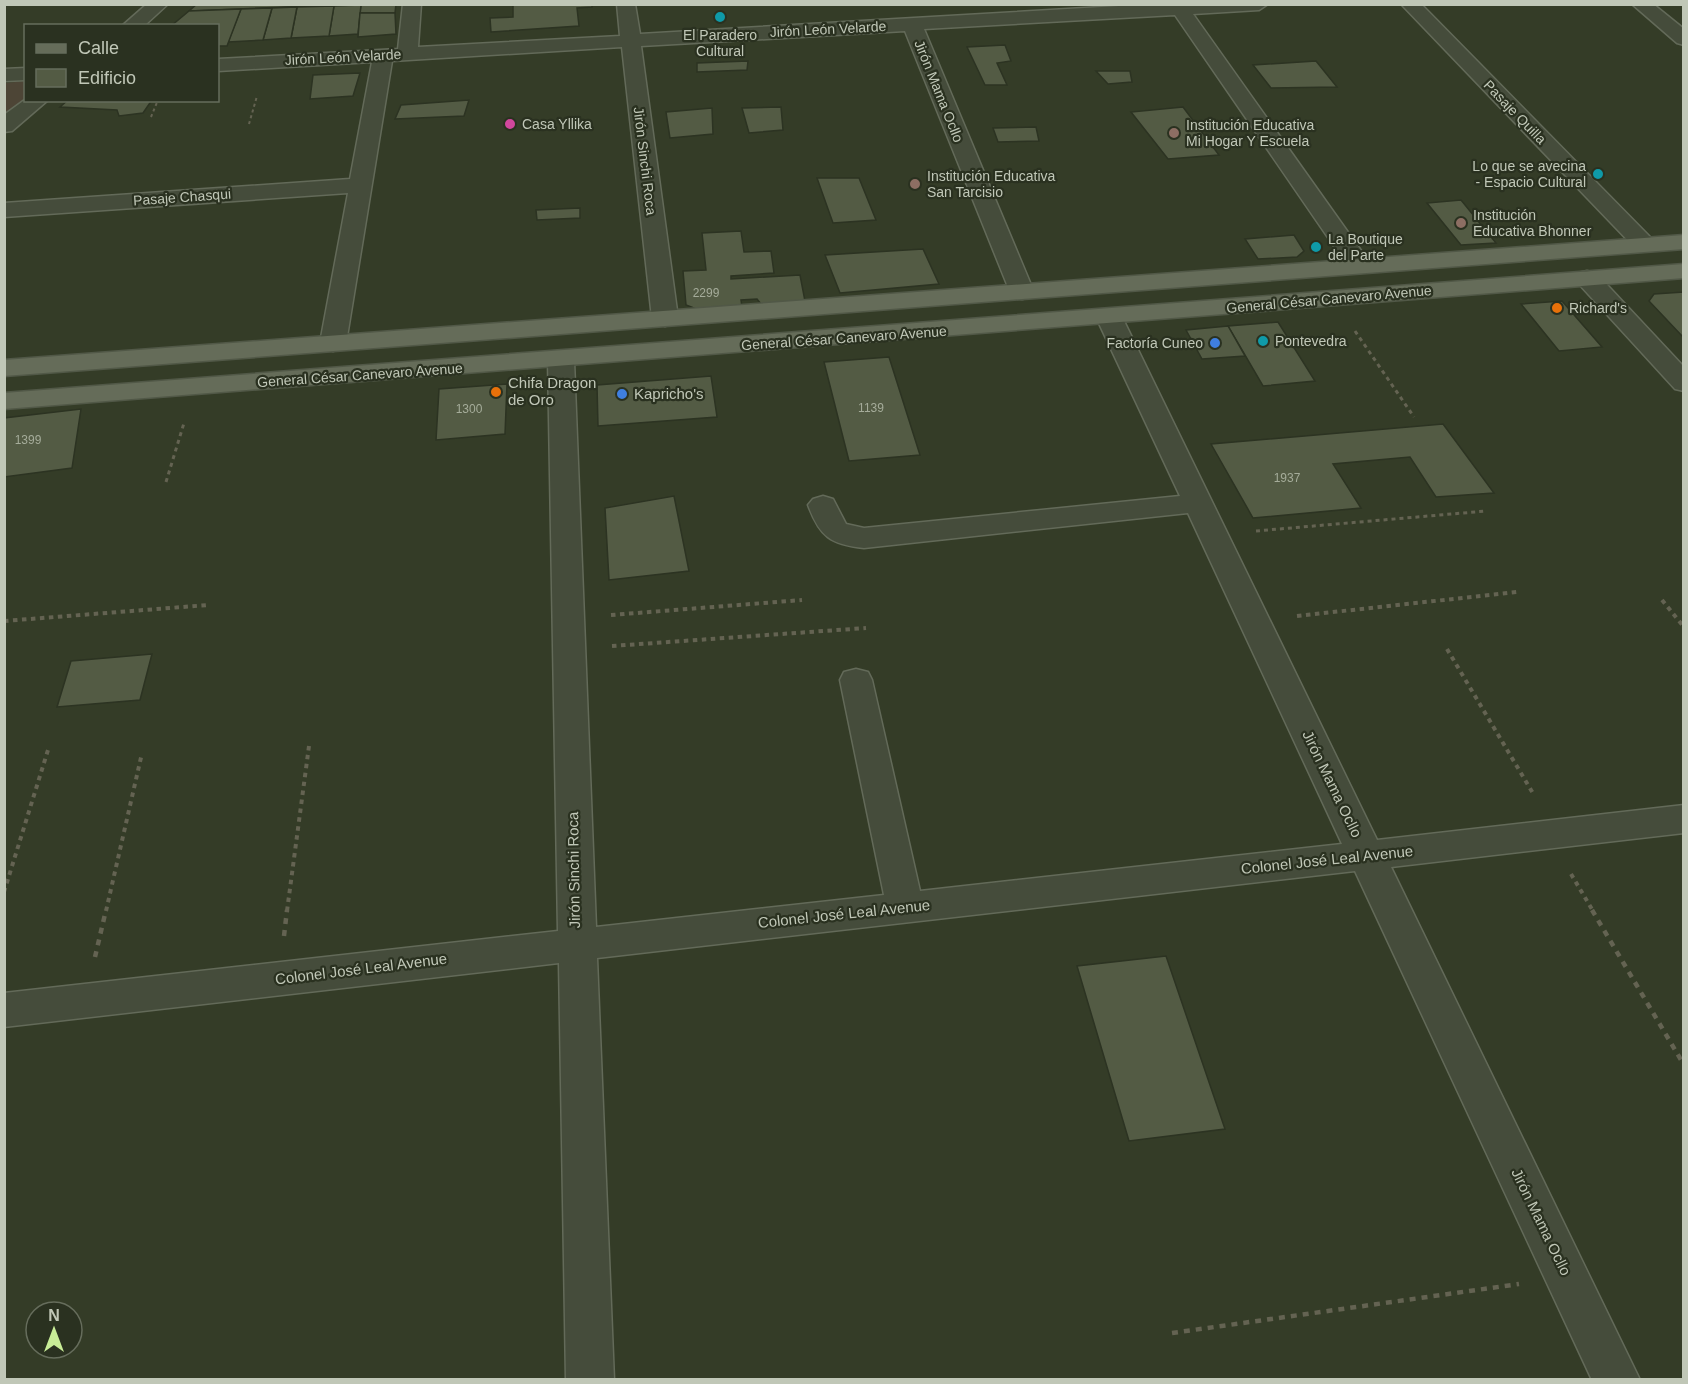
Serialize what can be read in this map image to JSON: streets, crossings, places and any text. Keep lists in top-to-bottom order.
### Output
{
  "streets": {
    "main road": ["General César Canevaro Avenue"],
    "street": [
      "Jirón León Velarde",
      "Jirón Mama Ocllo",
      "Pasaje Quilla",
      "Jirón Sinchi Roca",
      "Pasaje Chasqui",
      "Colonel José Leal Avenue"
    ]
  },
  "crossings": [
    ["Jirón León Velarde", "Jirón Mama Ocllo"],
    ["Jirón León Velarde", "Jirón Sinchi Roca"],
    ["Jirón Mama Ocllo", "General César Canevaro Avenue"],
    ["Jirón Mama Ocllo", "Colonel José Leal Avenue"],
    ["Pasaje Quilla", "General César Canevaro Avenue"],
    ["Jirón Sinchi Roca", "General César Canevaro Avenue"],
    ["Jirón Sinchi Roca", "Colonel José Leal Avenue"]
  ],
  "places": [
    "El Paradero Cultural",
    "Casa Yllika",
    "Institución Educativa Mi Hogar Y Escuela",
    "Lo que se avecina - Espacio Cultural",
    "Institución Educativa San Tarcisio",
    "Institución Educativa Bhonner",
    "La Boutique del Parte",
    "Richard's",
    "Pontevedra",
    "Factoría Cuneo",
    "Chifa Dragon de Oro",
    "Kapricho's"
  ],
  "house_numbers": [
    "2299",
    "1139",
    "1300",
    "1399",
    "1937"
  ],
  "legend": ["Calle", "Edificio"],
  "north": "top"
}
